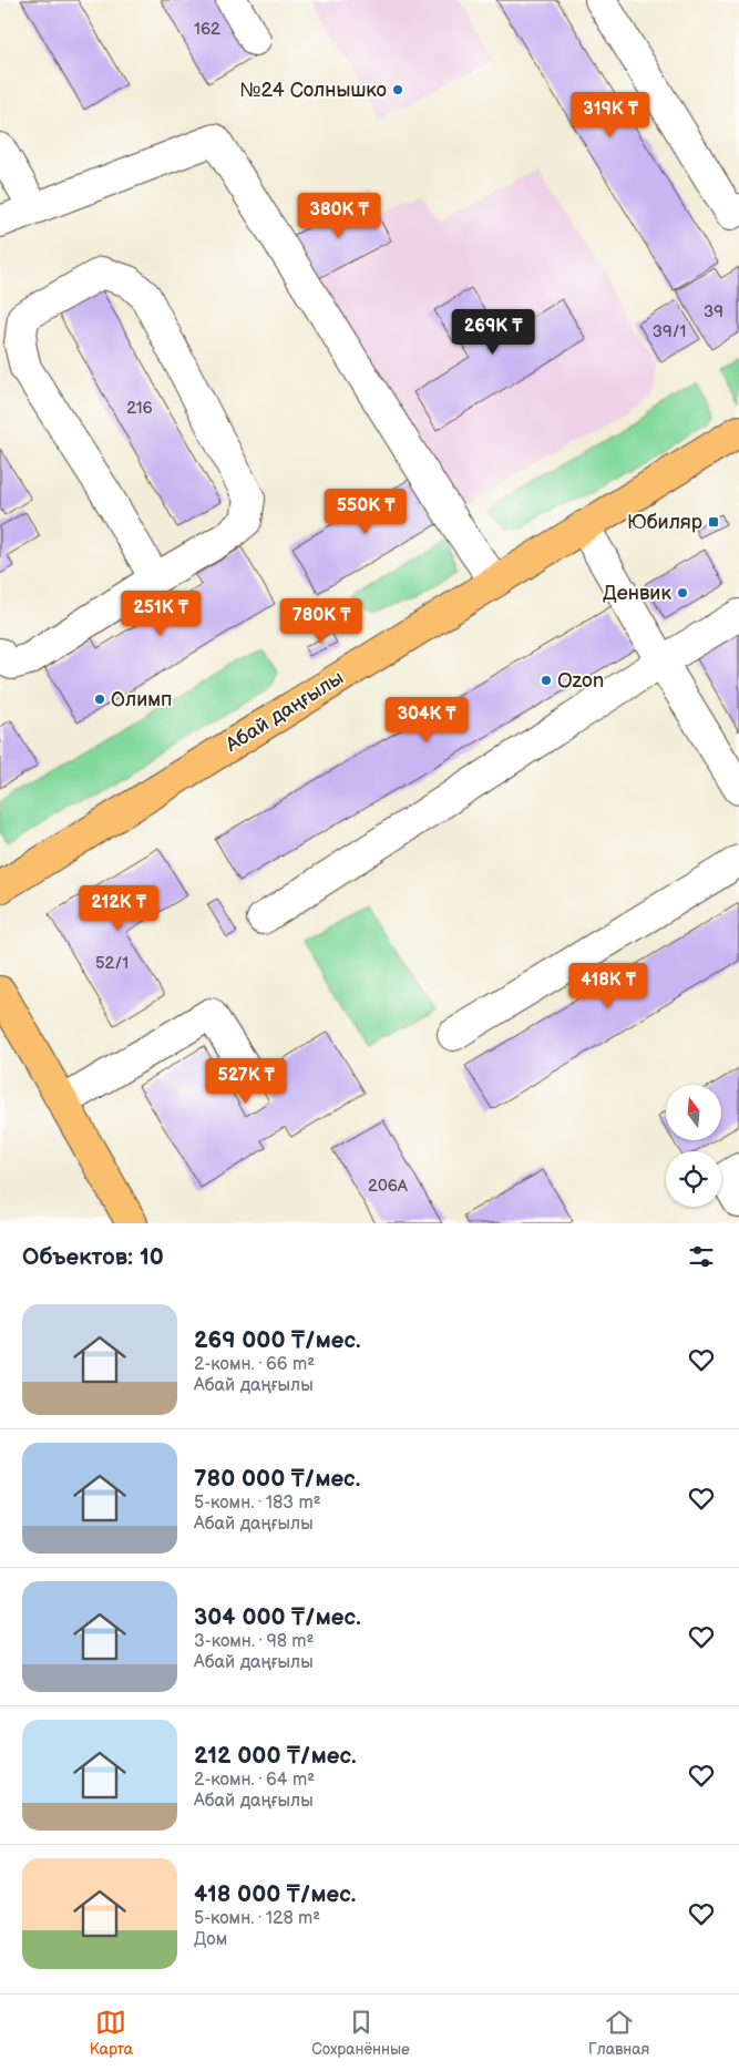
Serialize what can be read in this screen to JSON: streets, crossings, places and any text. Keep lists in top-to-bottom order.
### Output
{
  "streets": {
    "main road": ["Абай даңғылы"]
  },
  "places": {
    "other": [
      "№24 Солнышко",
      "Денвик",
      "Ozon",
      "Олимп"
    ],
    "transit": ["Юбиляр"]
  },
  "house_numbers": [
    "162",
    "39",
    "39/1",
    "216",
    "52/1",
    "206А"
  ],
  "north": "top",
  "page": {
    "price": [
      "319K ₸",
      "380K ₸",
      "269K ₸",
      "550K ₸",
      "251K ₸",
      "780K ₸",
      "304K ₸",
      "212K ₸",
      "418K ₸",
      "527K ₸"
    ],
    "heading": "Объектов: 10",
    "list": [
      {
        "name": "269 000 ₸/мес.",
        "note": "2-комн. · 66 m² · Абай даңғылы"
      },
      {
        "name": "780 000 ₸/мес.",
        "note": "5-комн. · 183 m² · Абай даңғылы"
      },
      {
        "name": "304 000 ₸/мес.",
        "note": "3-комн. · 98 m² · Абай даңғылы"
      },
      {
        "name": "212 000 ₸/мес.",
        "note": "2-комн. · 64 m² · Абай даңғылы"
      },
      {
        "name": "418 000 ₸/мес.",
        "note": "5-комн. · 128 m² · Дом"
      }
    ],
    "tabs": ["Карта", "Сохранённые", "Главная"]
  }
}
